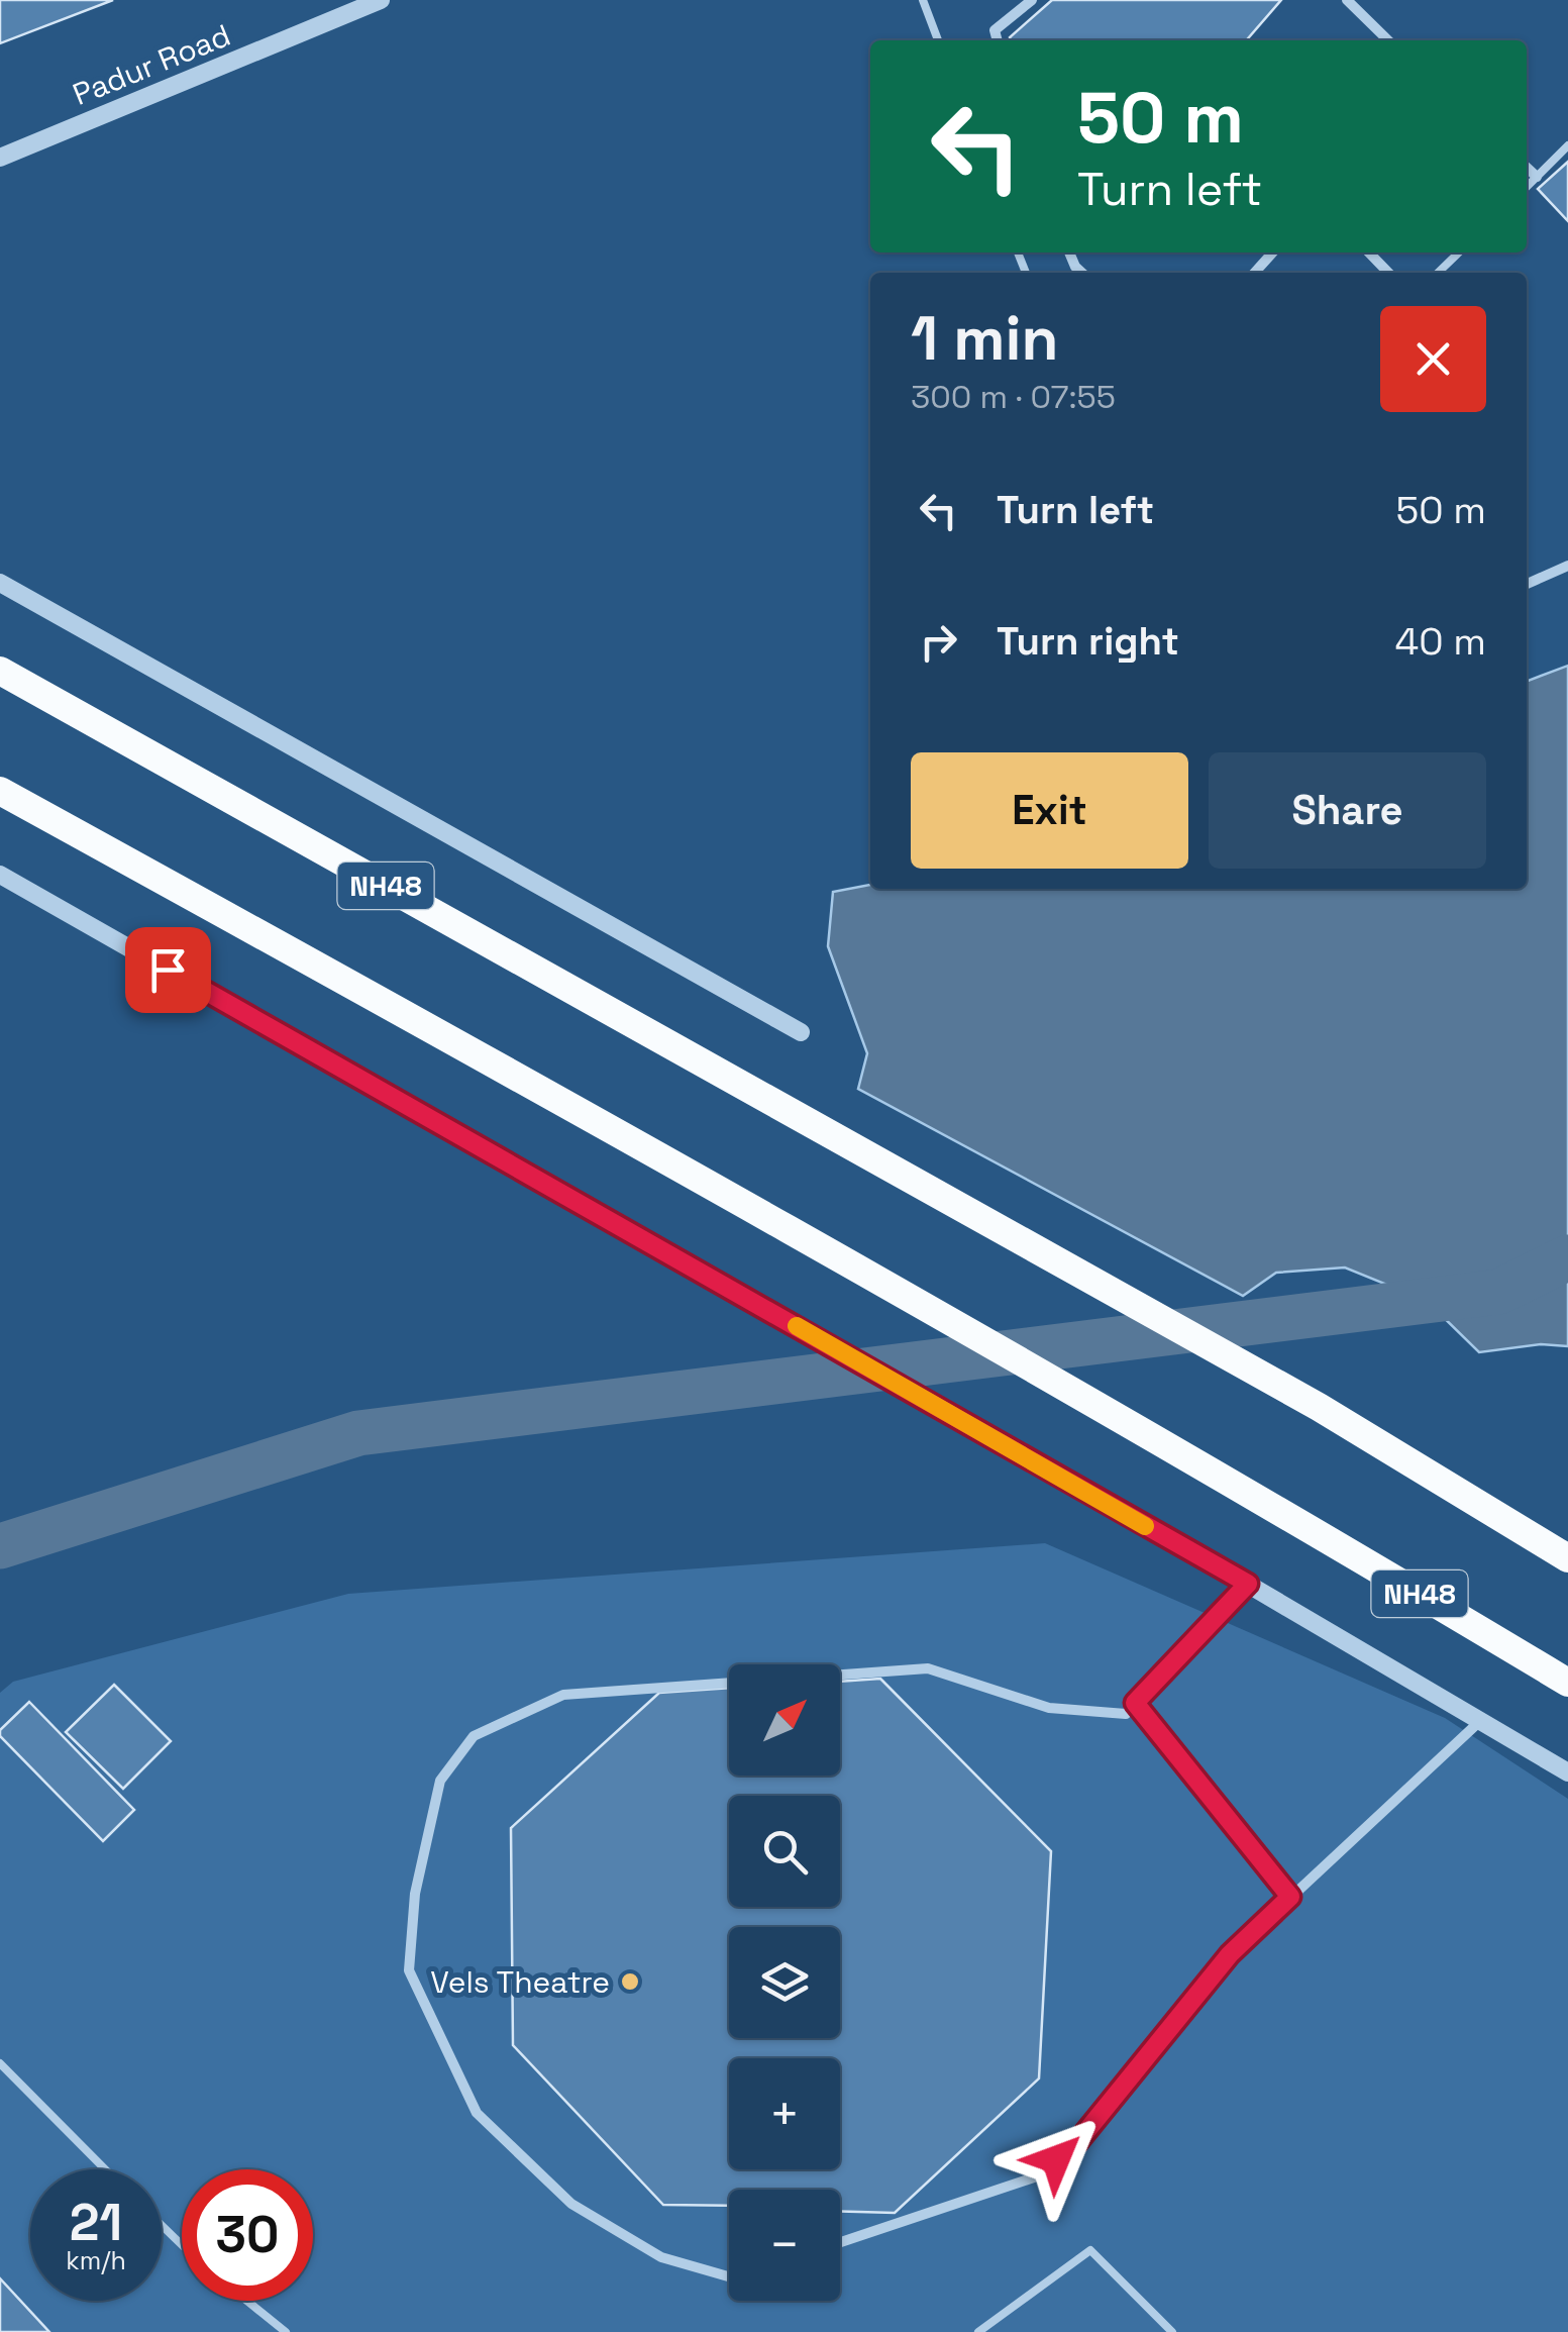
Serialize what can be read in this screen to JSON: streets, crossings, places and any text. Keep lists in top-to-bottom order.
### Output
{
  "streets": {
    "highway": ["NH48"],
    "street": ["Padur Road"]
  },
  "places": ["Vels Theatre"],
  "north": "top right",
  "page": {
    "turn": ["50 m", "Turn left"],
    "heading": ["1 min", "300 m · 07:55"],
    "list": [
      {
        "name": "Turn left",
        "value": "50 m"
      },
      {
        "name": "Turn right",
        "value": "40 m"
      }
    ],
    "buttons": ["Exit", "Share"],
    "map_buttons": ["+", "−"],
    "speed": "21 km/h",
    "limit": "30"
  }
}
